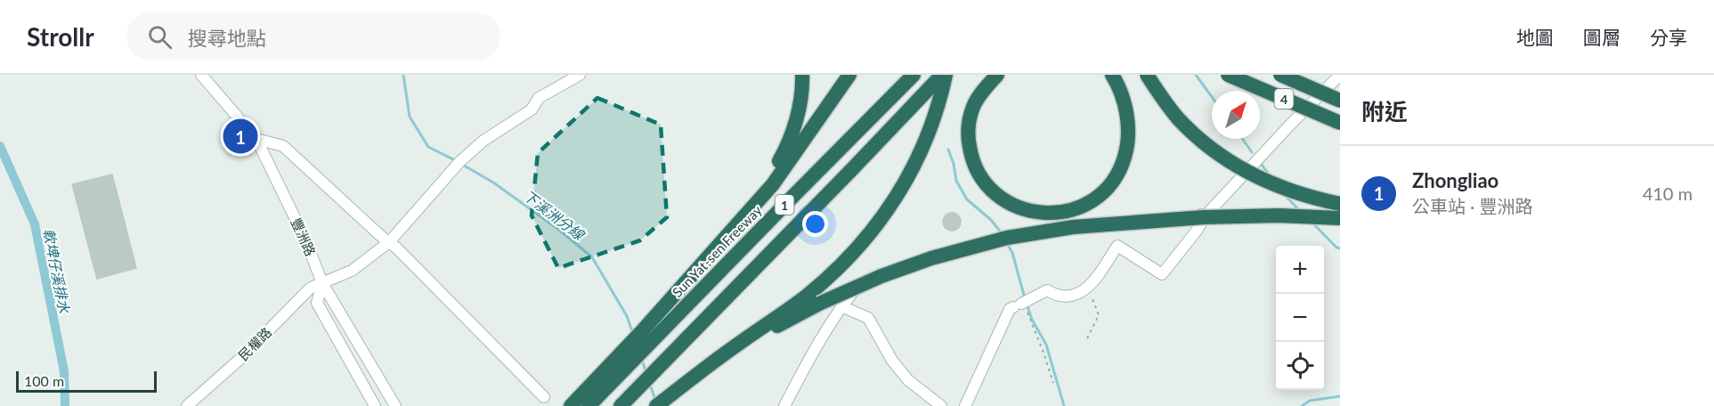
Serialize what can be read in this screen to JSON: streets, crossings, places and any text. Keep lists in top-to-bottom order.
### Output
{
  "streets": {
    "highway": ["4", "1", "Sun Yat-sen Freeway"],
    "street": ["豐洲路", "民權路"]
  },
  "crossings": [
    ["豐洲路", "民權路"]
  ],
  "water": ["下溪洲分線", "軟埤仔溪排水"],
  "scale_bar": "100 m",
  "north": "top right",
  "page": {
    "header": "Strollr",
    "search": "搜尋地點",
    "nav": ["地圖", "圖層", "分享"],
    "heading": "附近",
    "pins": "1",
    "list": [
      {
        "mark": "1",
        "name": "Zhongliao",
        "note": "公車站 · 豐洲路",
        "value": "410 m"
      }
    ],
    "map_buttons": ["+", "−"],
    "scale": "100 m"
  }
}
